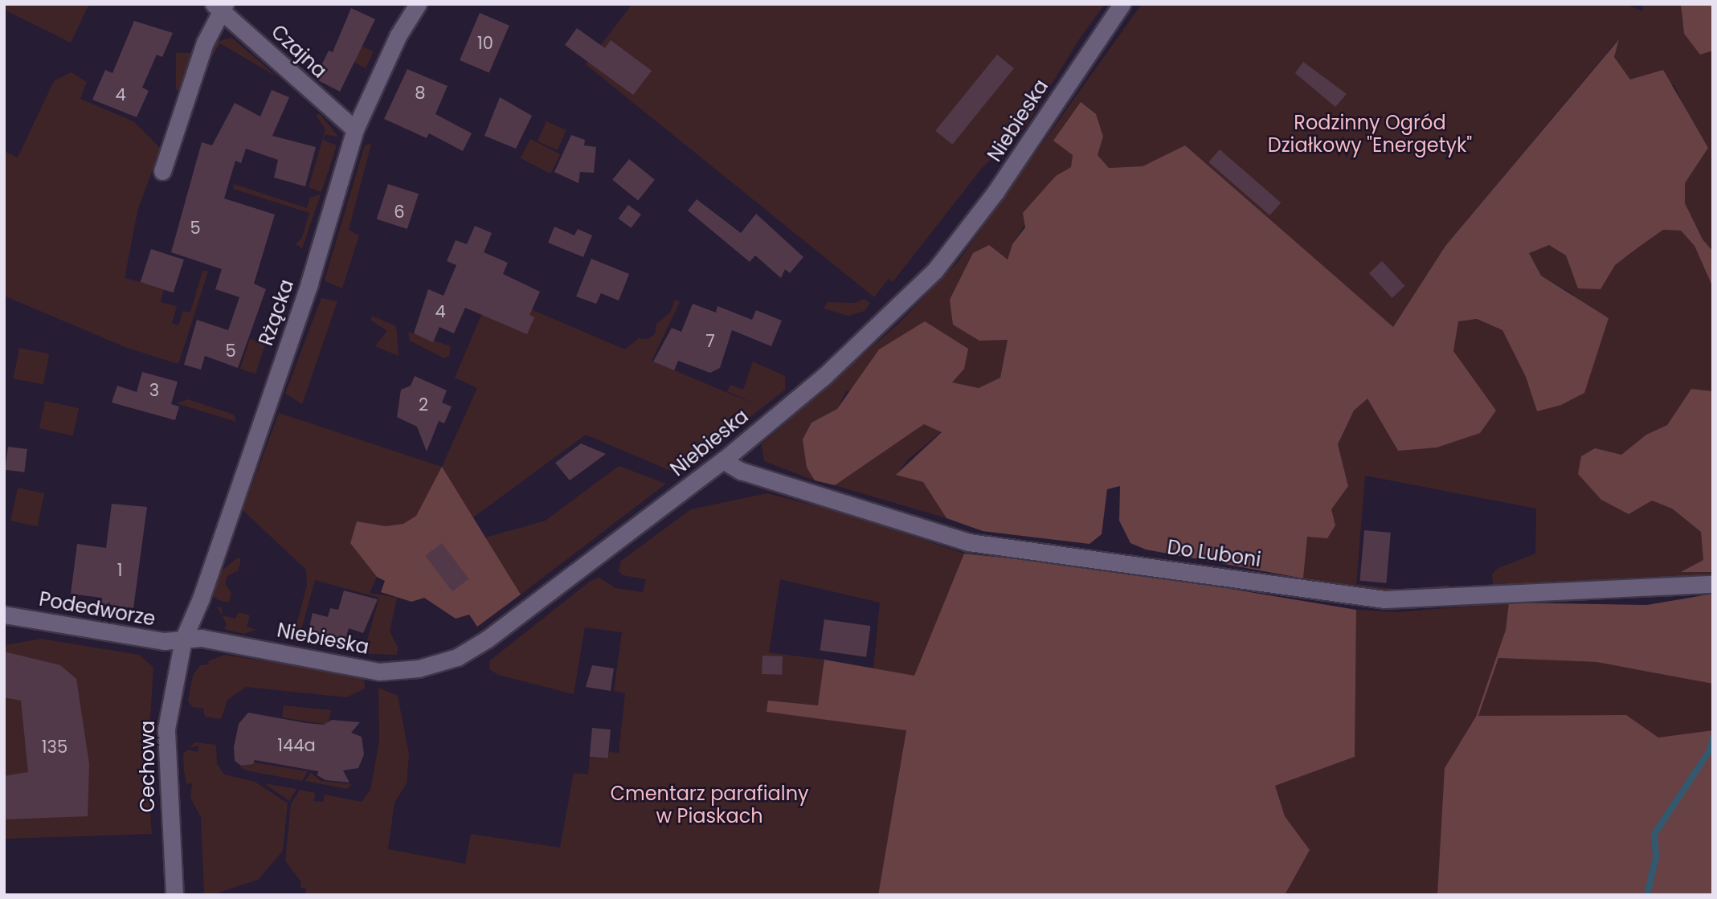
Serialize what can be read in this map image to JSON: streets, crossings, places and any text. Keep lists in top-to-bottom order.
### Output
{
  "streets": {
    "street": [
      "Czajna",
      "Niebieska",
      "Rżącka",
      "Do Luboni",
      "Podedworze",
      "Cechowa"
    ]
  },
  "crossings": [
    ["Czajna", "Rżącka"],
    ["Niebieska", "Rżącka"],
    ["Niebieska", "Do Luboni"],
    ["Niebieska", "Podedworze"],
    ["Niebieska", "Cechowa"],
    ["Rżącka", "Podedworze"],
    ["Rżącka", "Cechowa"],
    ["Podedworze", "Cechowa"]
  ],
  "parks": ["Rodzinny Ogród Działkowy \"Energetyk\"", "Cmentarz parafialny w Piaskach"],
  "house_numbers": [
    "10",
    "8",
    "4",
    "6",
    "5",
    "4",
    "7",
    "5",
    "3",
    "2",
    "1",
    "144a",
    "135"
  ]
}
